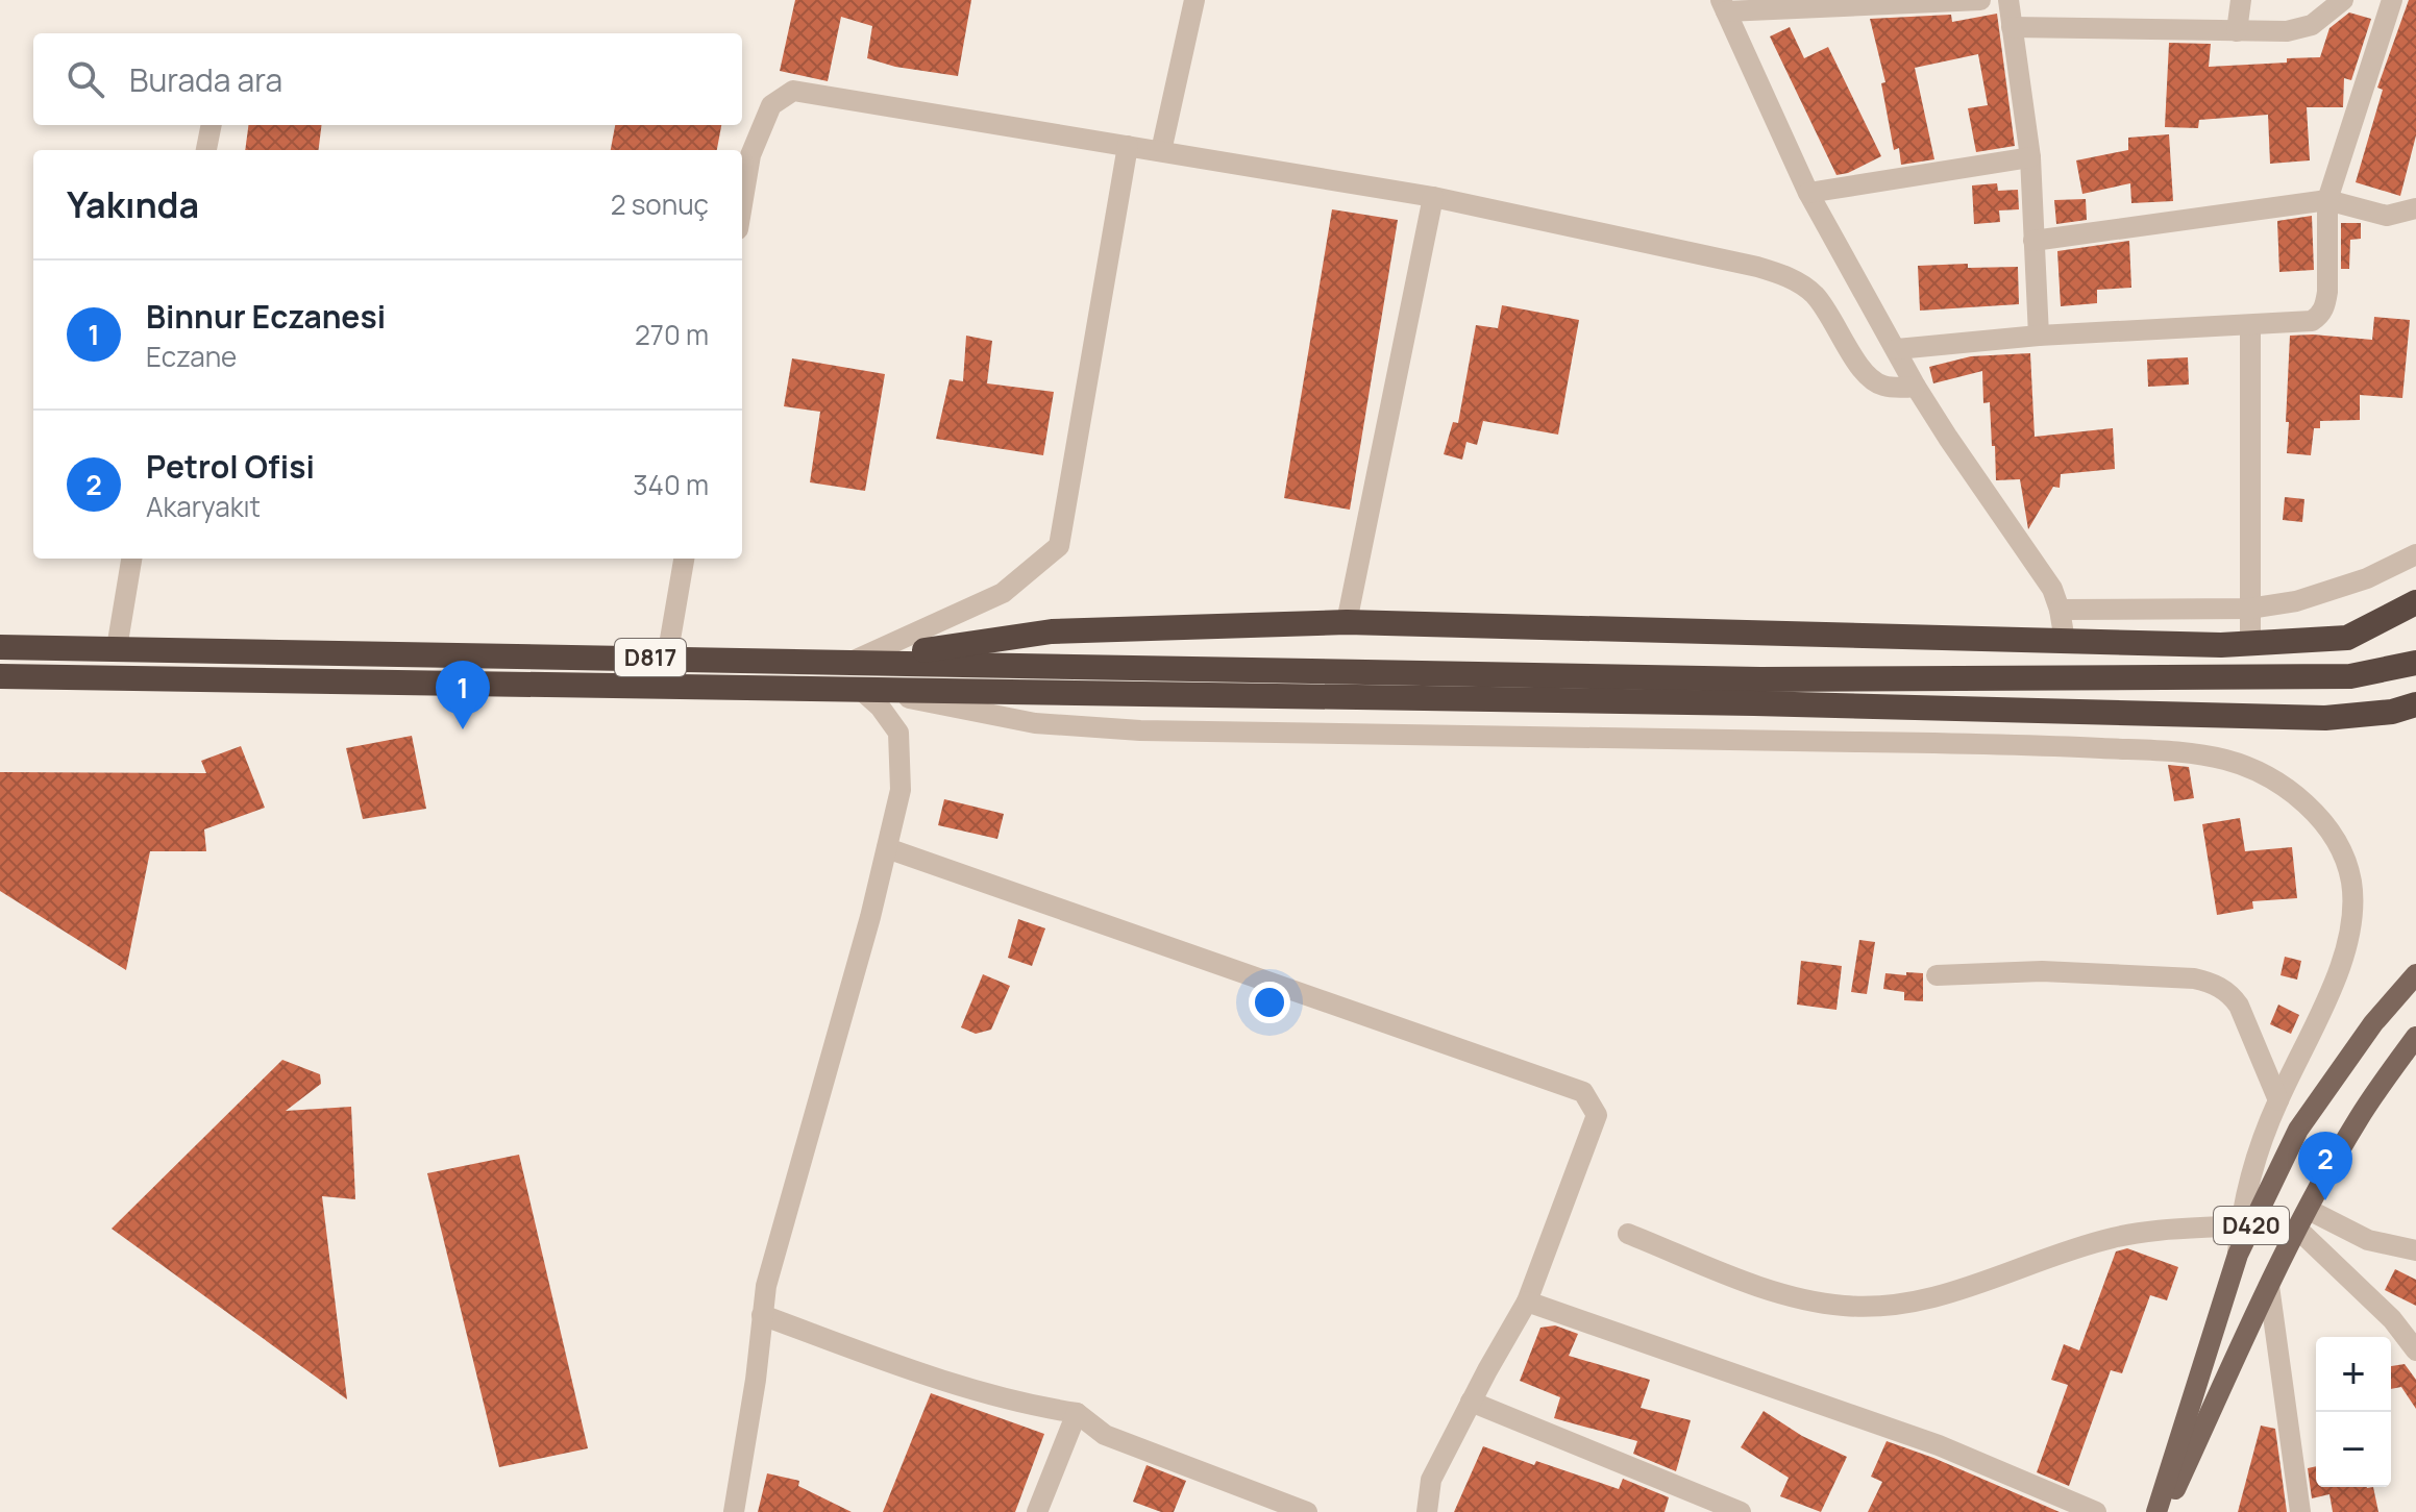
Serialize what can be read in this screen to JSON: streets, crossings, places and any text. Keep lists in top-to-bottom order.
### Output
{
  "streets": {
    "highway": ["D817"],
    "main road": ["D420"]
  },
  "page": {
    "search": "Burada ara",
    "heading": ["Yakında", "2 sonuç"],
    "list": [
      {
        "mark": "1",
        "name": "Binnur Eczanesi",
        "note": "Eczane",
        "value": "270 m"
      },
      {
        "mark": "2",
        "name": "Petrol Ofisi",
        "note": "Akaryakıt",
        "value": "340 m"
      }
    ],
    "pins": ["1", "2"],
    "map_buttons": ["+", "−"]
  }
}
